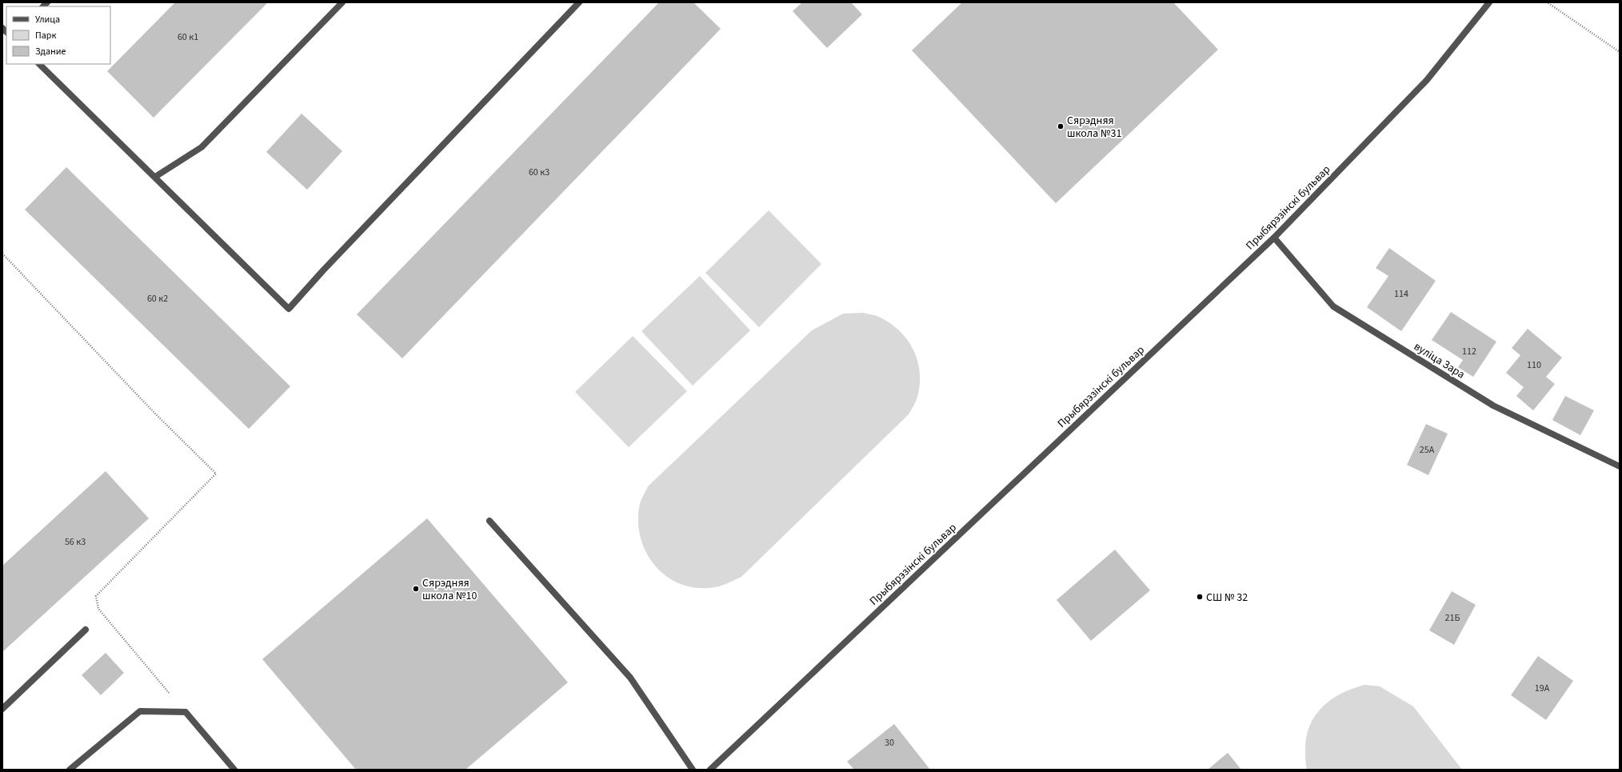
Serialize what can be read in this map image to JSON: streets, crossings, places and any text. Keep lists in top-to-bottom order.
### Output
{
  "streets": {
    "street": ["Прыбярэзінскі бульвар", "вуліца Зара"]
  },
  "crossings": [
    ["Прыбярэзінскі бульвар", "вуліца Зара"]
  ],
  "places": ["Сярэдняя школа №31", "Сярэдняя школа №10", "СШ № 32"],
  "house_numbers": [
    "60 к1",
    "60 к3",
    "114",
    "60 к2",
    "112",
    "110",
    "25А",
    "56 к3",
    "21Б",
    "19А",
    "30"
  ],
  "legend": ["Улица", "Парк", "Здание"]
}
